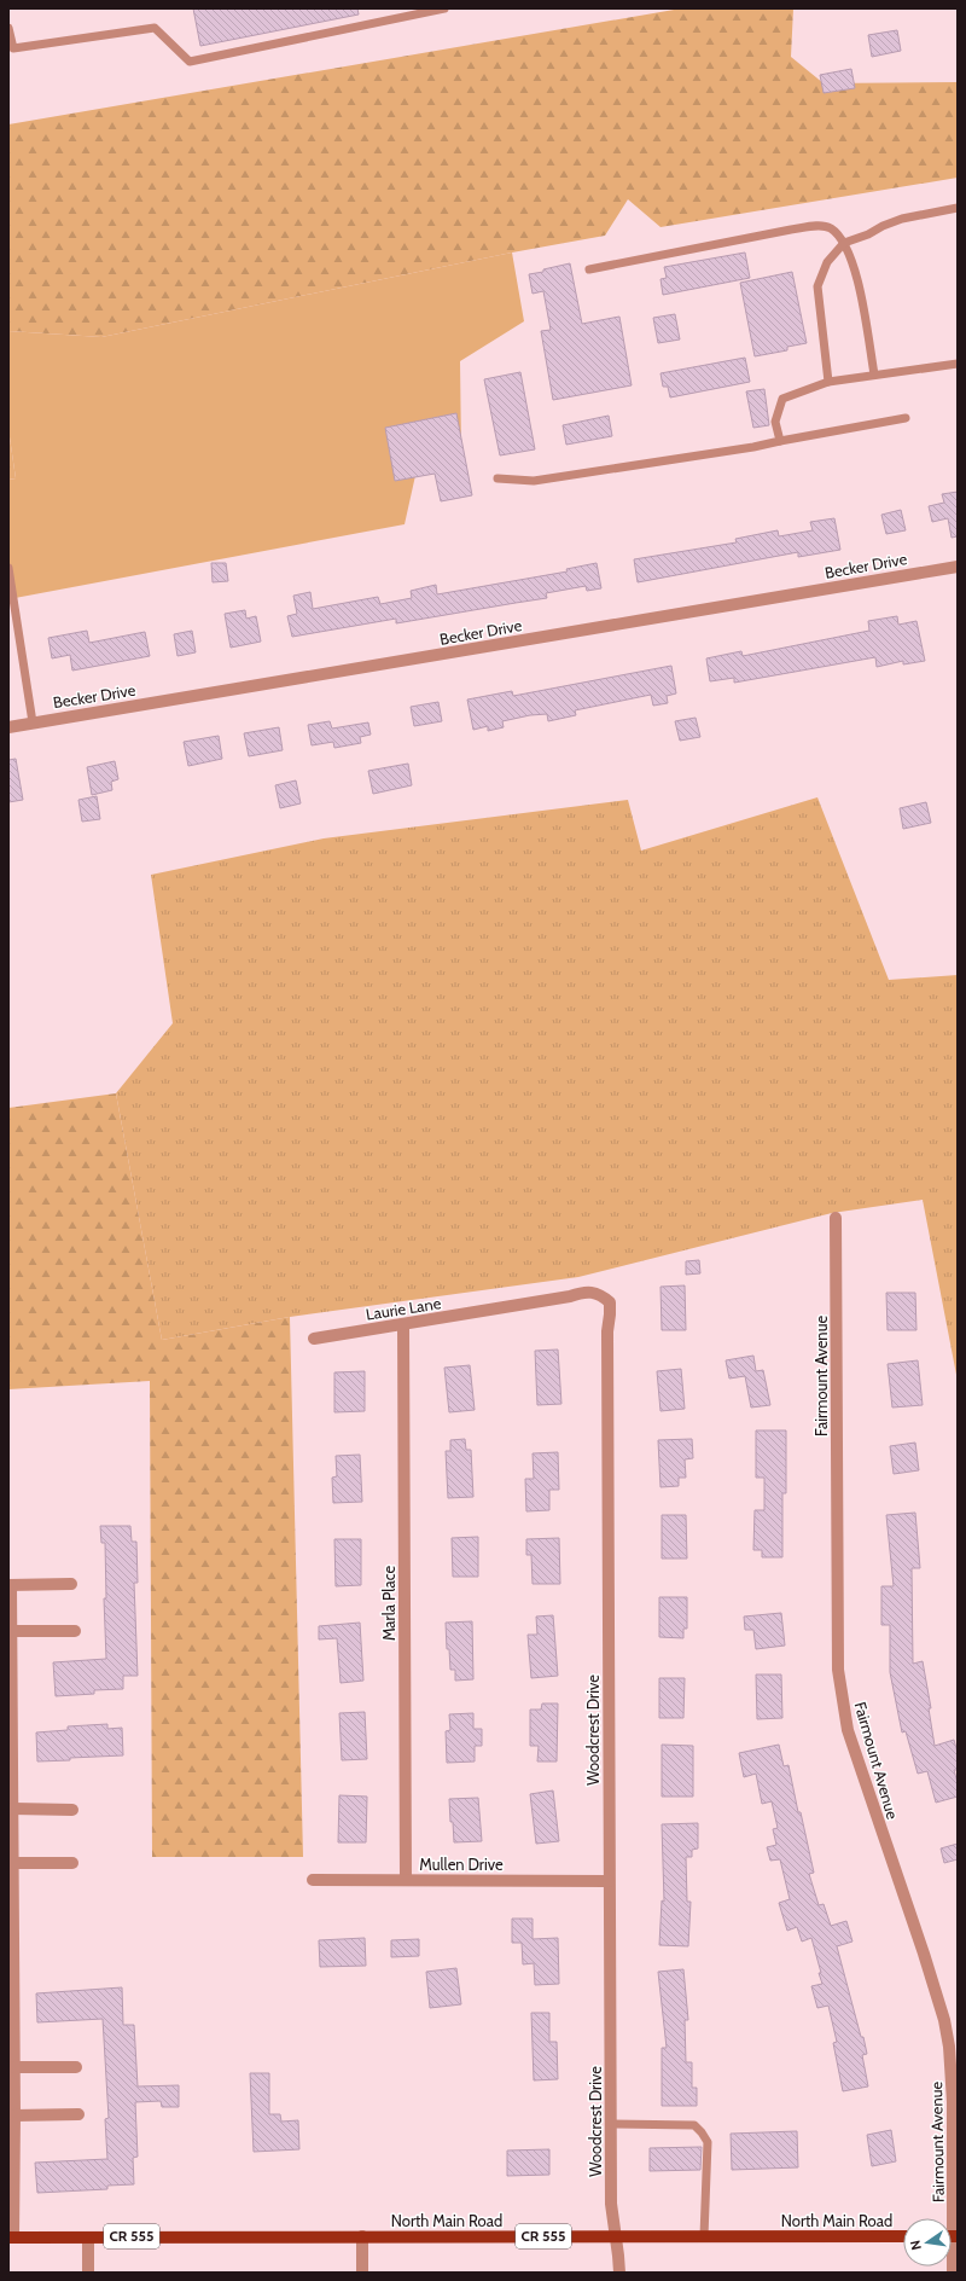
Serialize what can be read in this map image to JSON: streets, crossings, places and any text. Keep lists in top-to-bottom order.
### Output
{
  "streets": {
    "main road": ["North Main Road", "CR 555"],
    "street": [
      "Becker Drive",
      "Laurie Lane",
      "Fairmount Avenue",
      "Marla Place",
      "Woodcrest Drive",
      "Mullen Drive"
    ]
  },
  "crossings": [
    ["Laurie Lane", "Marla Place"],
    ["Laurie Lane", "Woodcrest Drive"],
    ["Marla Place", "Mullen Drive"],
    ["Woodcrest Drive", "Mullen Drive"],
    ["Woodcrest Drive", "North Main Road"]
  ],
  "north": "left"
}
